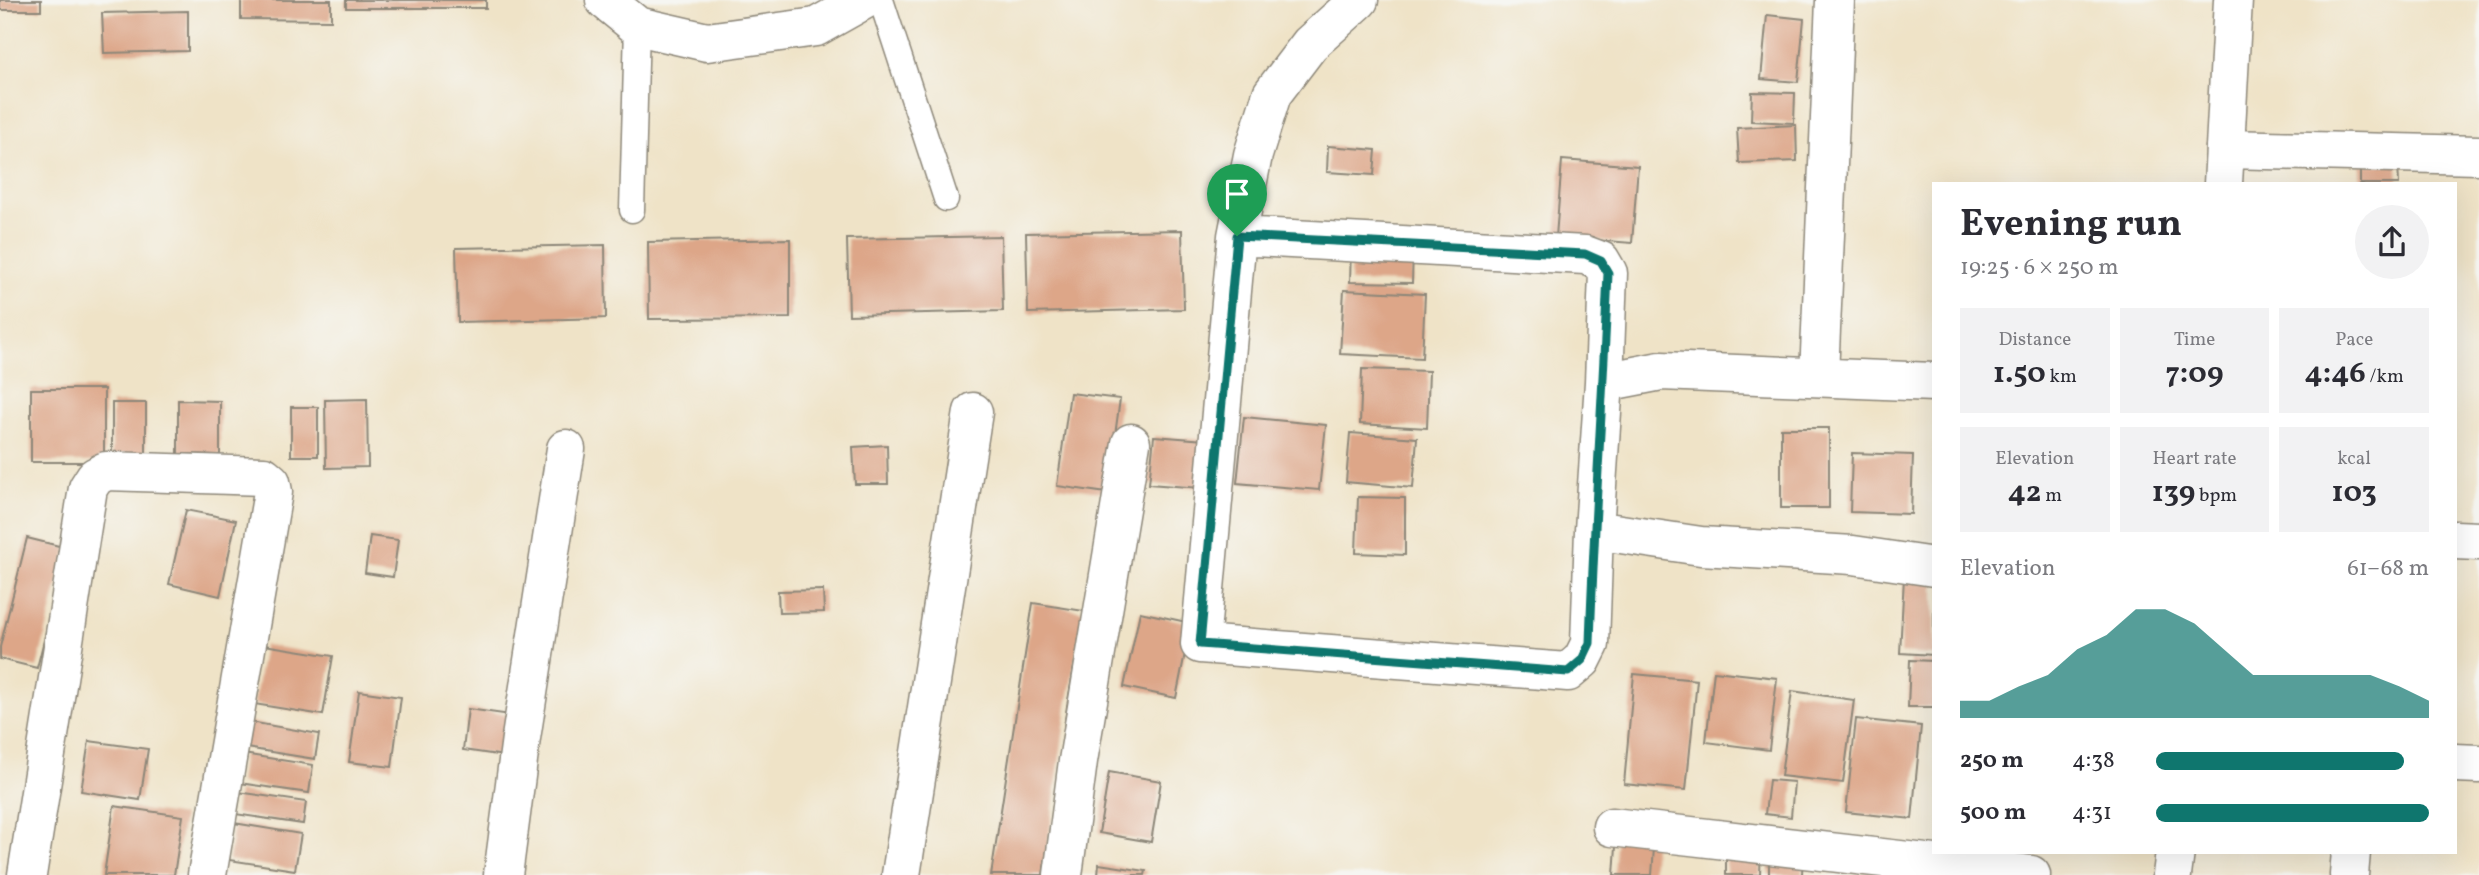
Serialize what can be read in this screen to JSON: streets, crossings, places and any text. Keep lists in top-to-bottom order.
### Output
{
  "page": {
    "heading": ["Evening run", "19:25 · 6 × 250 m"],
    "stats": [
      ["Distance", "1.50 km"],
      ["Time", "7:09"],
      ["Pace", "4:46 /km"],
      ["Elevation", "42 m"],
      ["Heart rate", "139 bpm"],
      ["kcal", "103"]
    ],
    "chart": ["Elevation", "61–68 m"],
    "list": [
      {
        "name": "250 m",
        "note": "4:38"
      },
      {
        "name": "500 m",
        "note": "4:31"
      }
    ]
  }
}
